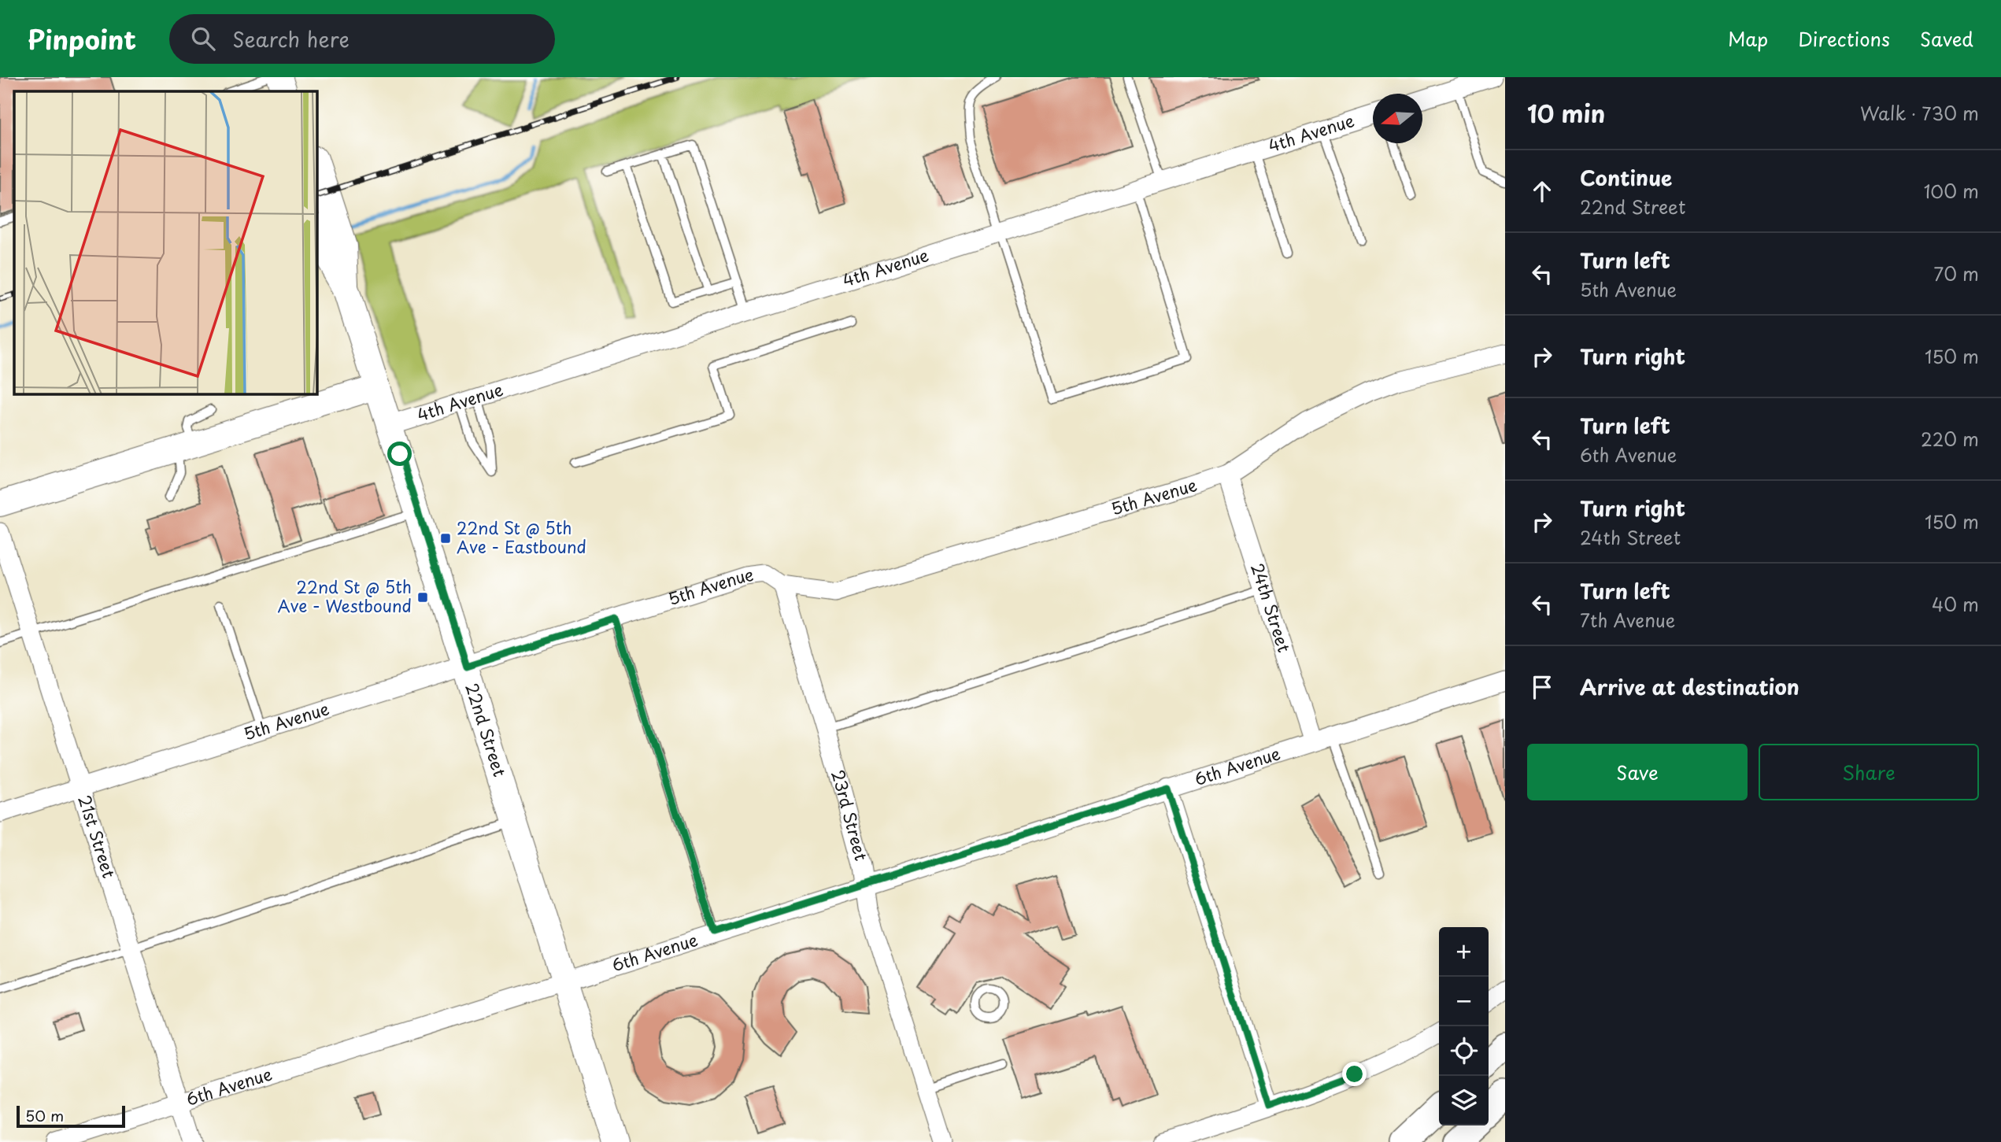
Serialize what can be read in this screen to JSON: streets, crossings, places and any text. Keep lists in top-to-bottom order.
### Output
{
  "streets": {
    "street": [
      "4th Avenue",
      "5th Avenue",
      "24th Street",
      "22nd Street",
      "6th Avenue",
      "23rd Street",
      "21st Street"
    ]
  },
  "crossings": [
    ["4th Avenue", "22nd Street"],
    ["5th Avenue", "24th Street"],
    ["5th Avenue", "22nd Street"],
    ["5th Avenue", "23rd Street"],
    ["5th Avenue", "21st Street"],
    ["24th Street", "6th Avenue"],
    ["22nd Street", "6th Avenue"],
    ["6th Avenue", "23rd Street"],
    ["6th Avenue", "21st Street"]
  ],
  "places": {
    "transit": ["22nd St @ 5th Ave - Eastbound", "22nd St @ 5th Ave - Westbound"]
  },
  "scale_bar": "50 m",
  "north": "left",
  "page": {
    "header": "Pinpoint",
    "search": "Search here",
    "nav": ["Map", "Directions", "Saved"],
    "heading": ["10 min", "Walk · 730 m"],
    "list": [
      ["Continue", "22nd Street", "100 m"],
      ["Turn left", "5th Avenue", "70 m"],
      ["Turn right", "150 m"],
      ["Turn left", "6th Avenue", "220 m"],
      ["Turn right", "24th Street", "150 m"],
      ["Turn left", "7th Avenue", "40 m"],
      "Arrive at destination"
    ],
    "buttons": ["Save", "Share"],
    "map_buttons": ["+", "−"],
    "scale": "50 m"
  }
}
